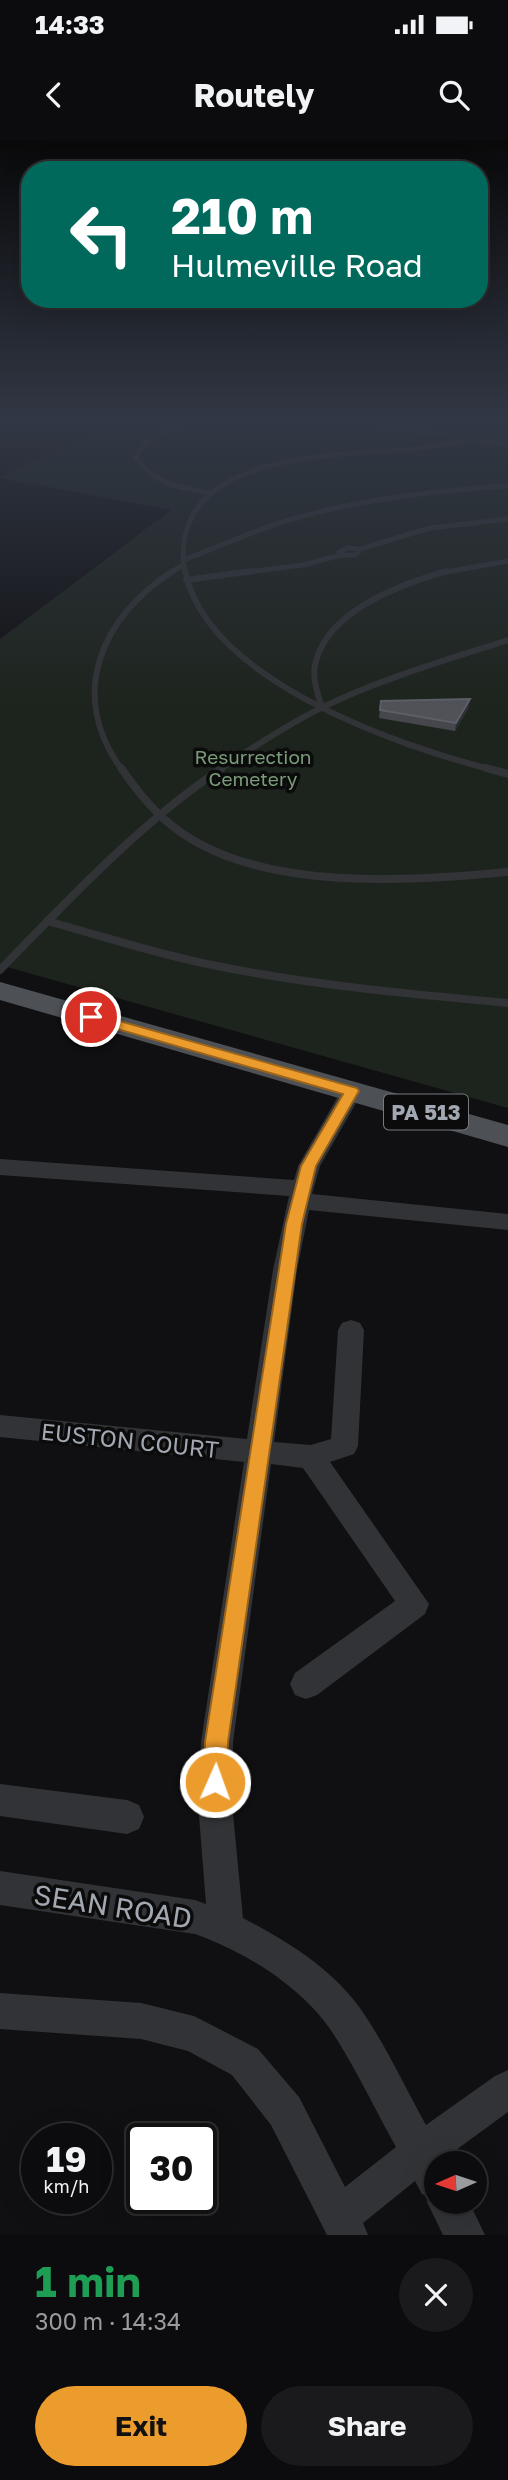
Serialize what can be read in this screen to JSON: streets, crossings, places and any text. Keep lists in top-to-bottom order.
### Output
{
  "streets": {
    "main road": ["PA 513"],
    "street": ["EUSTON COURT", "SEAN ROAD"]
  },
  "parks": ["Resurrection Cemetery"],
  "north": "left",
  "page": {
    "status": "14:33",
    "header": "Routely",
    "turn": ["210 m", "Hulmeville Road"],
    "speed": "19 km/h",
    "limit": "30",
    "heading": ["1 min", "300 m · 14:34"],
    "buttons": ["Exit", "Share"]
  }
}
